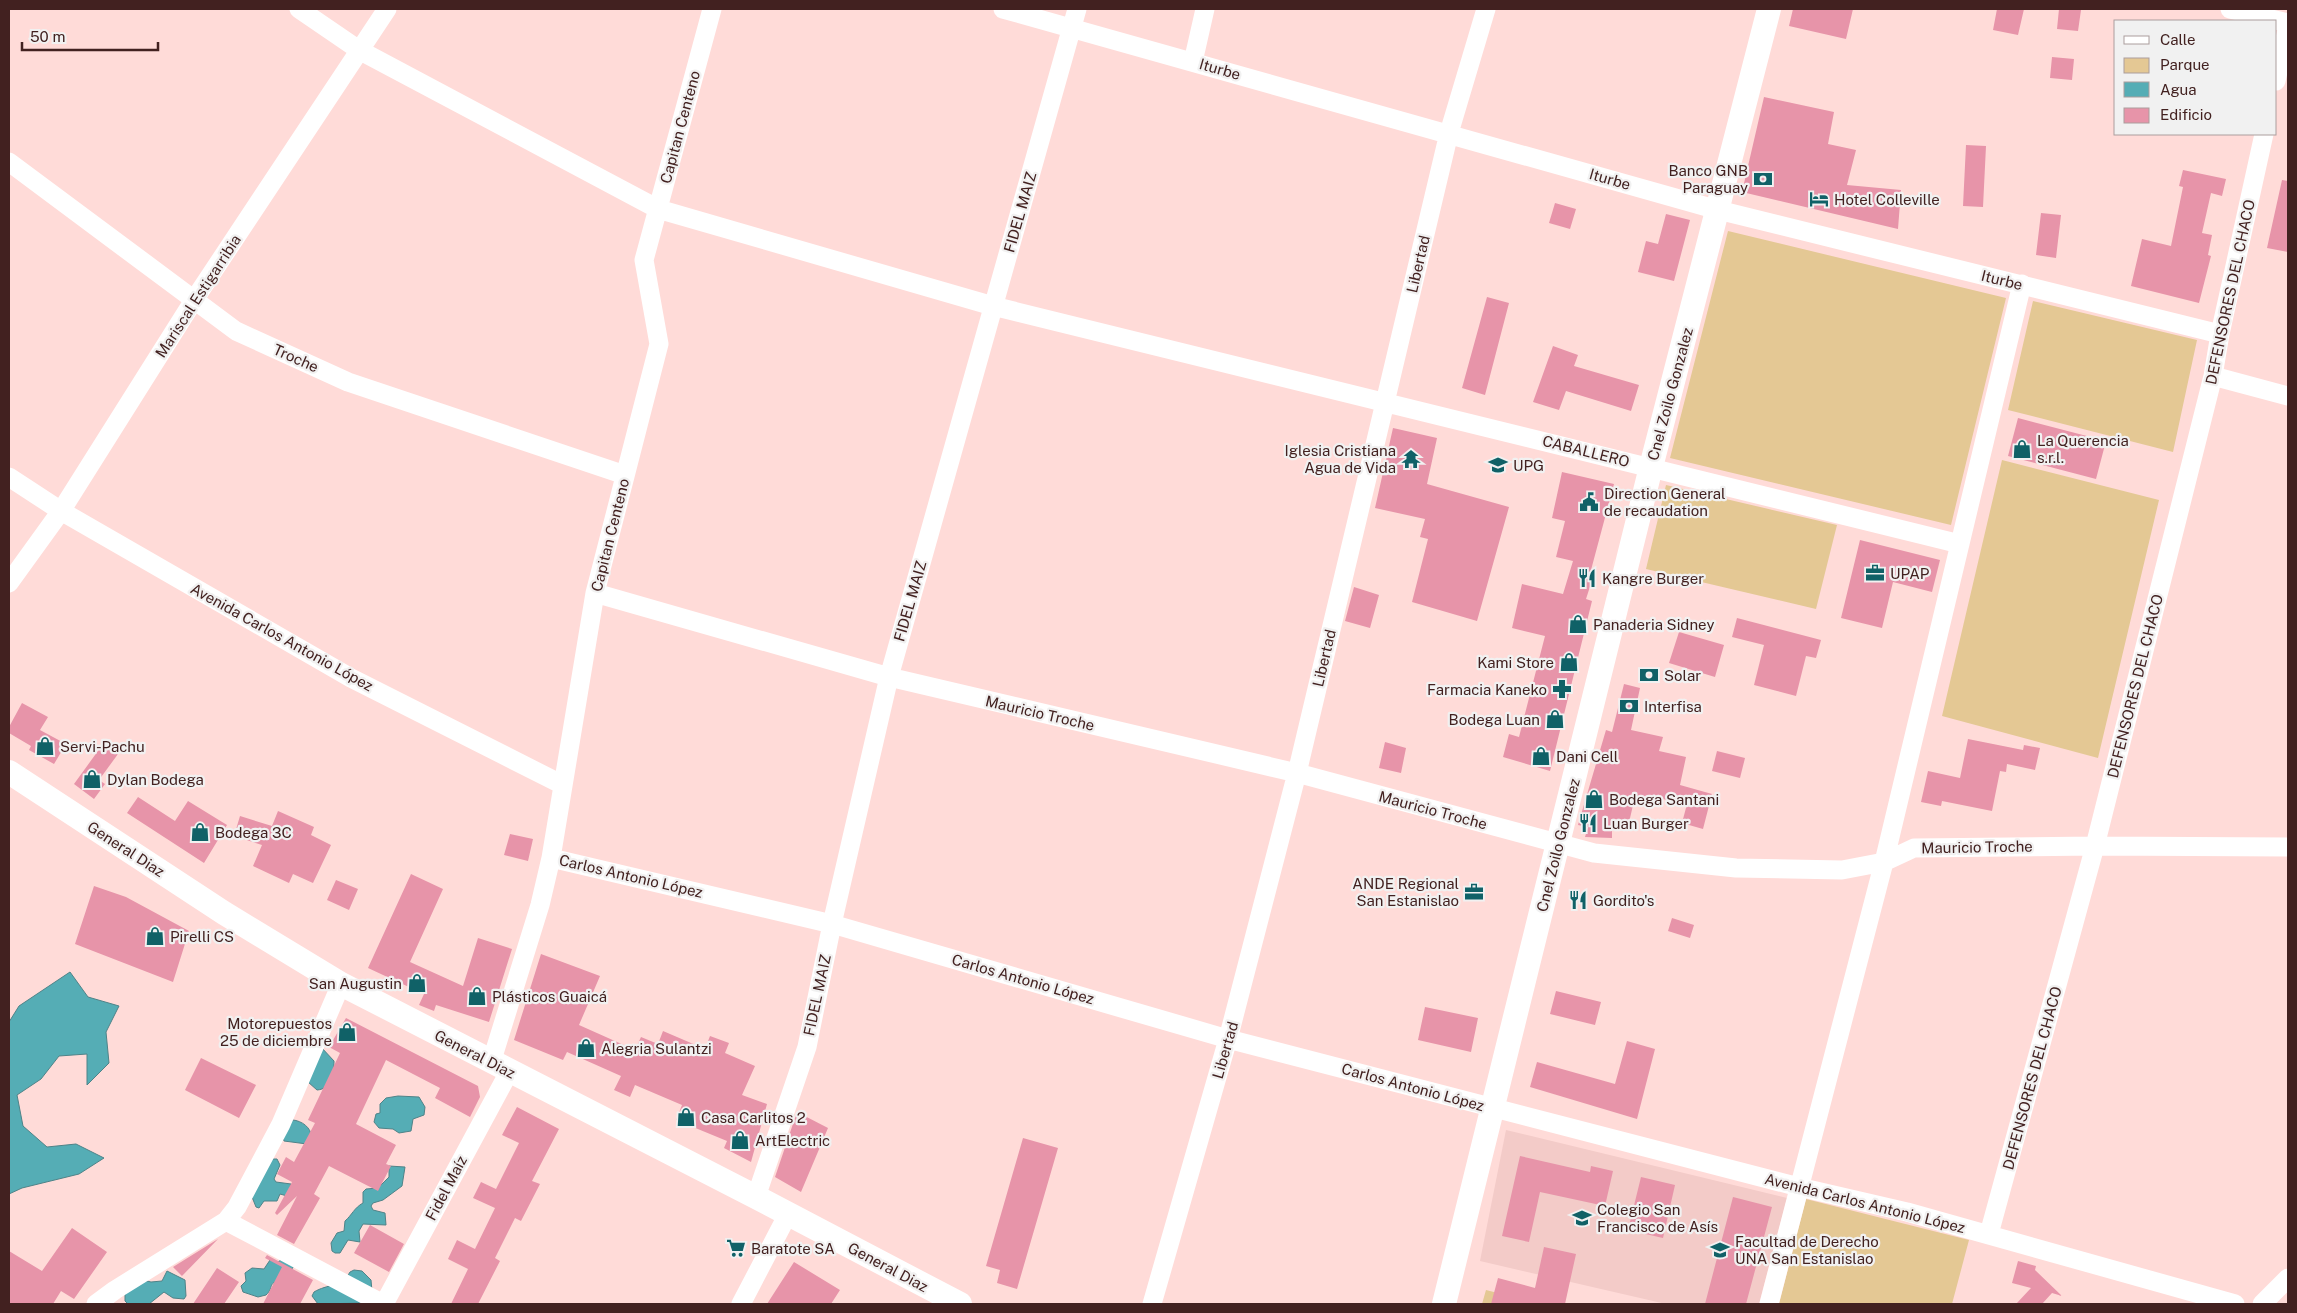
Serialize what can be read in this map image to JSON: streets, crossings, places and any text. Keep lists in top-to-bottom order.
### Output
{
  "streets": {
    "main road": ["Cnel Zoilo Gonzalez", "General Diaz"],
    "street": [
      "Iturbe",
      "Capitan Centeno",
      "FIDEL MAIZ",
      "Libertad",
      "DEFENSORES DEL CHACO",
      "Mariscal Estigarribia",
      "Troche",
      "CABALLERO",
      "Avenida Carlos Antonio López",
      "Mauricio Troche",
      "Carlos Antonio López",
      "Fidel Maíz"
    ]
  },
  "crossings": [
    ["Iturbe", "FIDEL MAIZ"],
    ["Iturbe", "Libertad"],
    ["Iturbe", "DEFENSORES DEL CHACO"],
    ["Iturbe", "Cnel Zoilo Gonzalez"],
    ["Capitan Centeno", "Troche"],
    ["Capitan Centeno", "CABALLERO"],
    ["Capitan Centeno", "Avenida Carlos Antonio López"],
    ["Capitan Centeno", "Mauricio Troche"],
    ["Capitan Centeno", "General Diaz"],
    ["Capitan Centeno", "Carlos Antonio López"],
    ["Capitan Centeno", "Fidel Maíz"],
    ["FIDEL MAIZ", "CABALLERO"],
    ["FIDEL MAIZ", "Mauricio Troche"],
    ["FIDEL MAIZ", "General Diaz"],
    ["FIDEL MAIZ", "Carlos Antonio López"],
    ["Libertad", "CABALLERO"],
    ["Libertad", "Mauricio Troche"],
    ["Libertad", "Carlos Antonio López"],
    ["DEFENSORES DEL CHACO", "Avenida Carlos Antonio López"],
    ["DEFENSORES DEL CHACO", "Mauricio Troche"],
    ["Mariscal Estigarribia", "Troche"],
    ["Mariscal Estigarribia", "CABALLERO"],
    ["Mariscal Estigarribia", "Avenida Carlos Antonio López"],
    ["Cnel Zoilo Gonzalez", "CABALLERO"],
    ["Cnel Zoilo Gonzalez", "Avenida Carlos Antonio López"],
    ["Cnel Zoilo Gonzalez", "Mauricio Troche"],
    ["Cnel Zoilo Gonzalez", "Carlos Antonio López"],
    ["Avenida Carlos Antonio López", "Carlos Antonio López"],
    ["General Diaz", "Fidel Maíz"]
  ],
  "places": {
    "bank": ["Banco GNB Paraguay", "Solar", "Interfisa"],
    "hotel": ["Hotel Colleville"],
    "shop": [
      "La Querencia s.r.l.",
      "Panaderia Sidney",
      "Kami Store",
      "Bodega Luan",
      "Servi-Pachu",
      "Dani Cell",
      "Dylan Bodega",
      "Bodega Santani",
      "Bodega 3C",
      "Pirelli CS",
      "San Augustin",
      "Plásticos Guaicá",
      "Motorepuestos 25 de diciembre",
      "Alegria Sulantzi",
      "Casa Carlitos 2",
      "ArtElectric"
    ],
    "temple": ["Iglesia Cristiana Agua de Vida"],
    "school or university": ["UPG", "Colegio San Francisco de Asís", "Facultad de Derecho UNA San Estanislao"],
    "public building": ["Direction General de recaudation"],
    "office": ["UPAP", "ANDE Regional San Estanislao"],
    "restaurant": ["Kangre Burger", "Luan Burger", "Gordito's"],
    "pharmacy": ["Farmacia Kaneko"],
    "supermarket": ["Baratote SA"]
  },
  "legend": [
    "Calle",
    "Parque",
    "Agua",
    "Edificio"
  ],
  "scale_bar": "50 m"
}
